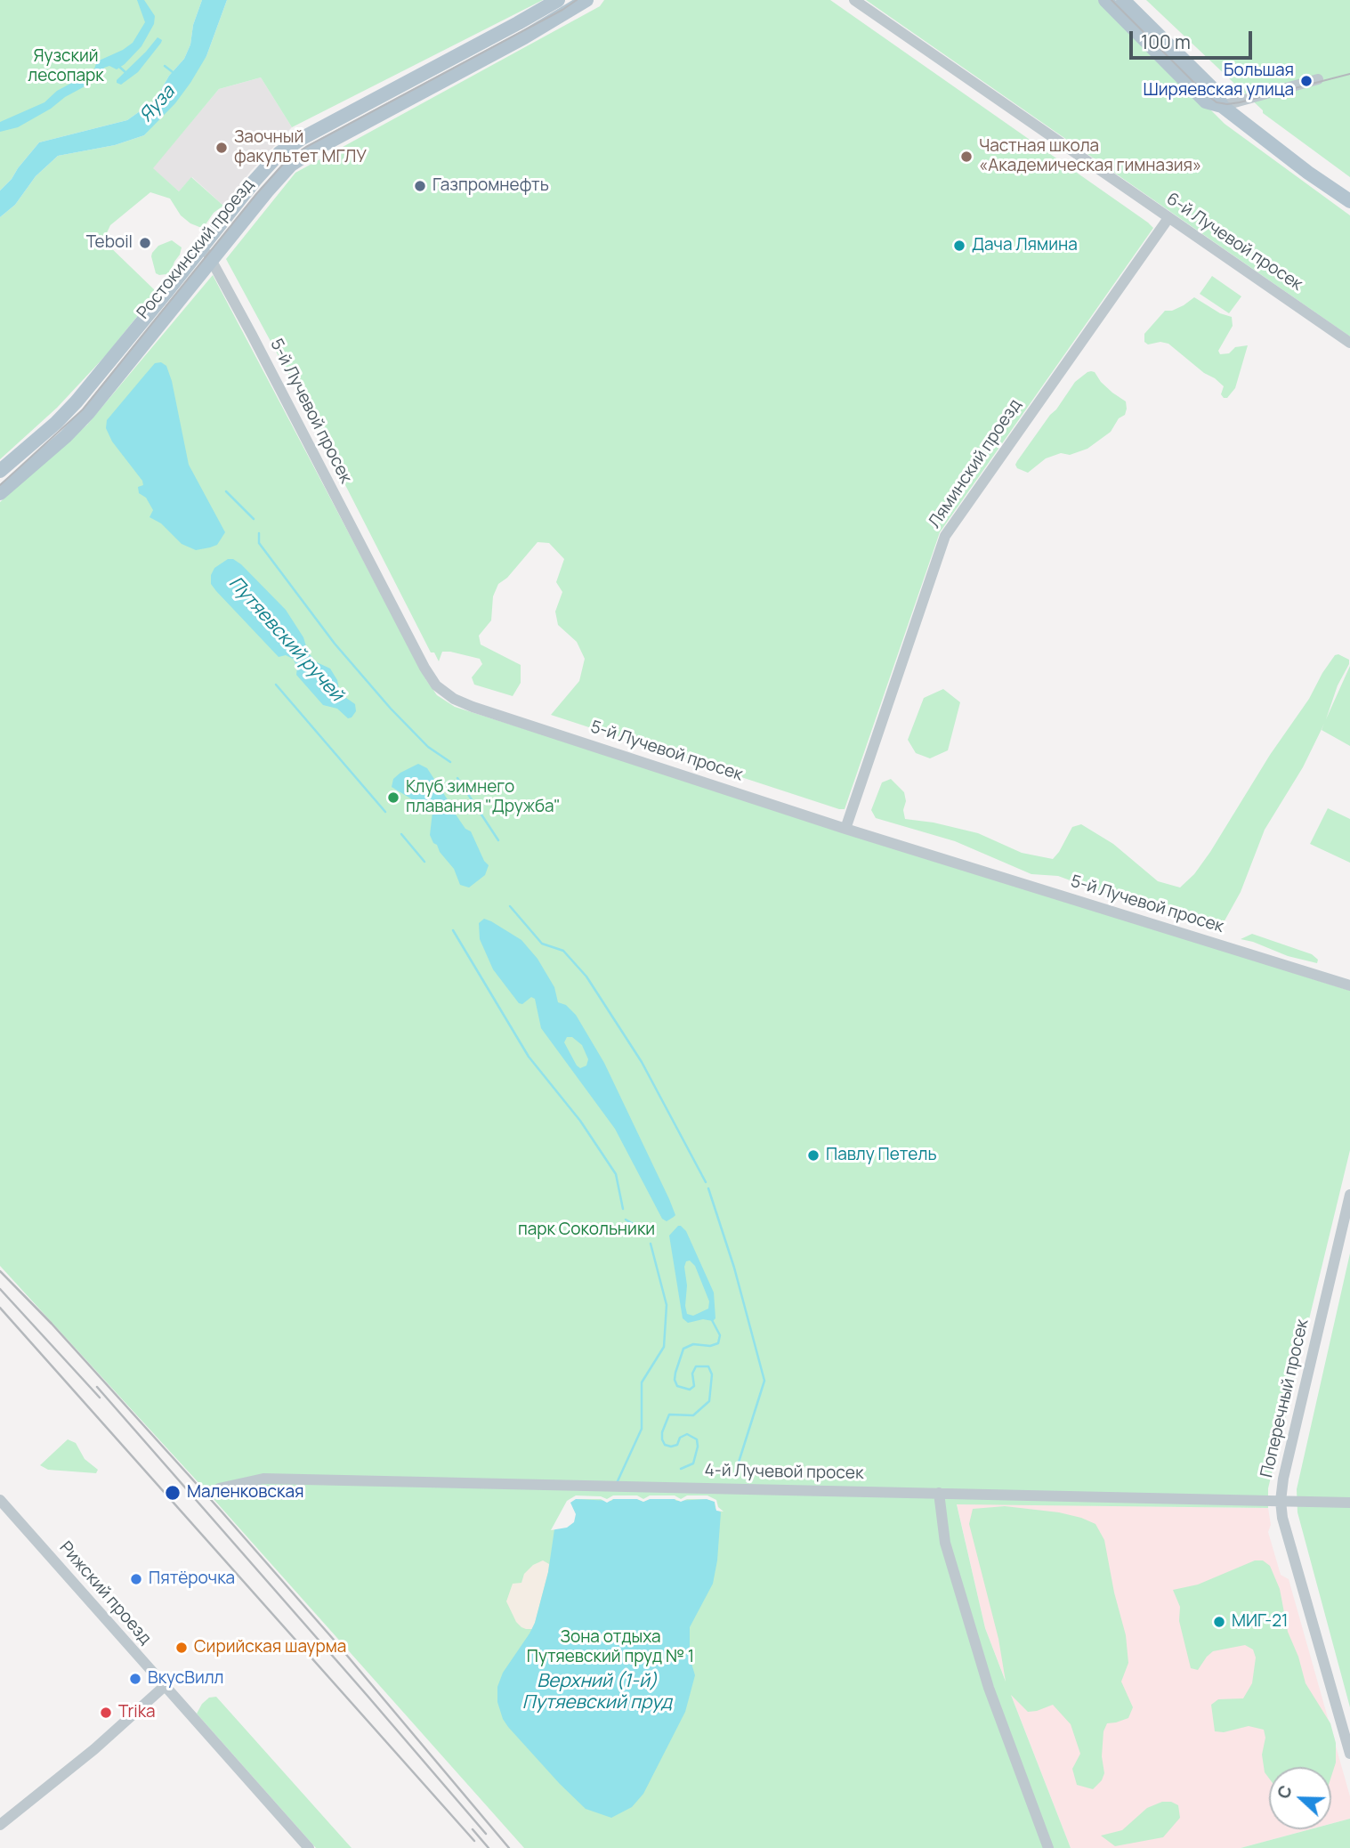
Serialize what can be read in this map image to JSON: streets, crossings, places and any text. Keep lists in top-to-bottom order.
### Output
{
  "streets": {
    "main road": ["Ростокинский проезд"],
    "street": [
      "6-й Лучевой просек",
      "5-й Лучевой просек",
      "Ляминский проезд",
      "Поперечный просек",
      "4-й Лучевой просек",
      "Рижский проезд"
    ]
  },
  "crossings": [
    ["6-й Лучевой просек", "Ляминский проезд"],
    ["Ростокинский проезд", "5-й Лучевой просек"],
    ["5-й Лучевой просек", "Ляминский проезд"],
    ["Поперечный просек", "4-й Лучевой просек"]
  ],
  "water": ["Яуза", "Путяевский ручей", "Верхний (1-й) Путяевский пруд"],
  "parks": ["Яузский лесопарк", "парк Сокольники", "Зона отдыха Путяевский пруд № 1"],
  "places": [
    "Большая Ширяевская улица",
    "Заочный факультет МГЛУ",
    "Частная школа «Академическая гимназия»",
    "Газпромнефть",
    "Teboil",
    "Дача Лямина",
    "Клуб зимнего плавания \"Дружба\"",
    "Павлу Петель",
    "Маленковская",
    "Пятёрочка",
    "МИГ-21",
    "Сирийская шаурма",
    "ВкусВилл",
    "Trika"
  ],
  "scale_bar": "100 m",
  "north": "left"
}
